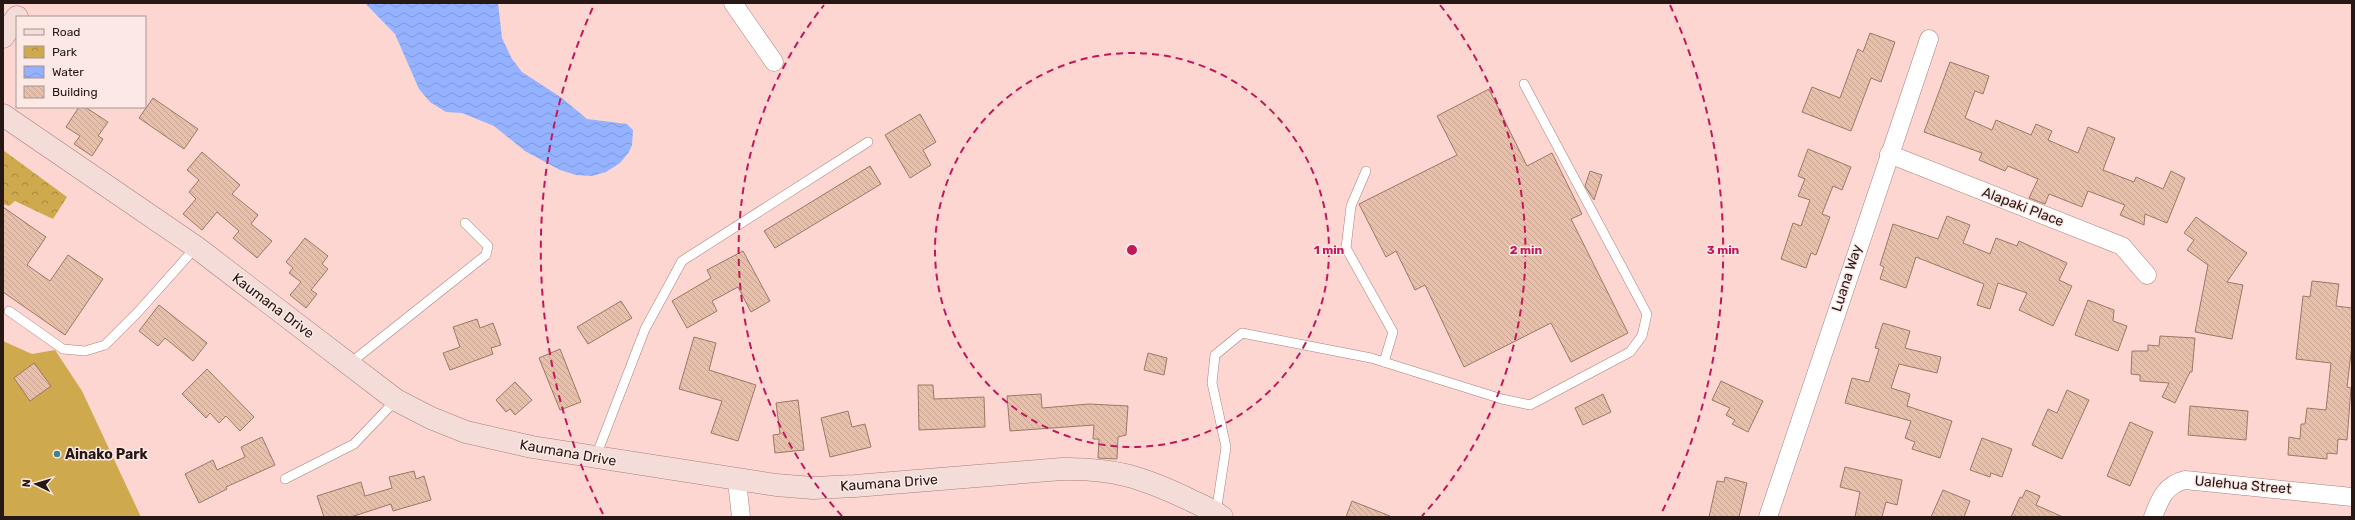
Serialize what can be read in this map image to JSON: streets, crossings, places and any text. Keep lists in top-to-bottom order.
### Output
{
  "streets": {
    "street": [
      "Alapaki Place",
      "Luana Way",
      "Kaumana Drive",
      "Ualehua Street"
    ]
  },
  "crossings": [
    ["Alapaki Place", "Luana Way"]
  ],
  "places": ["Ainako Park"],
  "legend": [
    "Road",
    "Park",
    "Water",
    "Building"
  ],
  "north": "left",
  "rings": ["1 min", "2 min", "3 min"]
}
